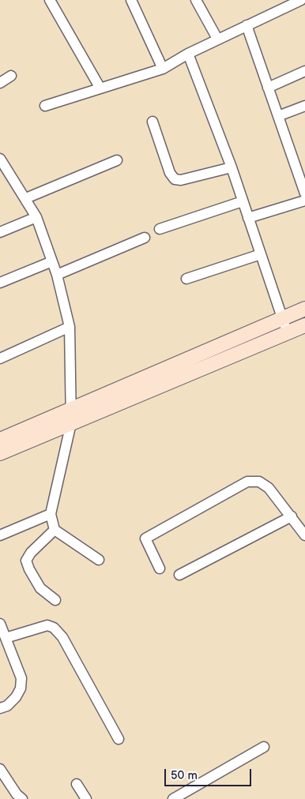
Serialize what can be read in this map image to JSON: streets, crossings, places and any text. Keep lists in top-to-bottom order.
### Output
{
  "scale_bar": "50 m"
}
